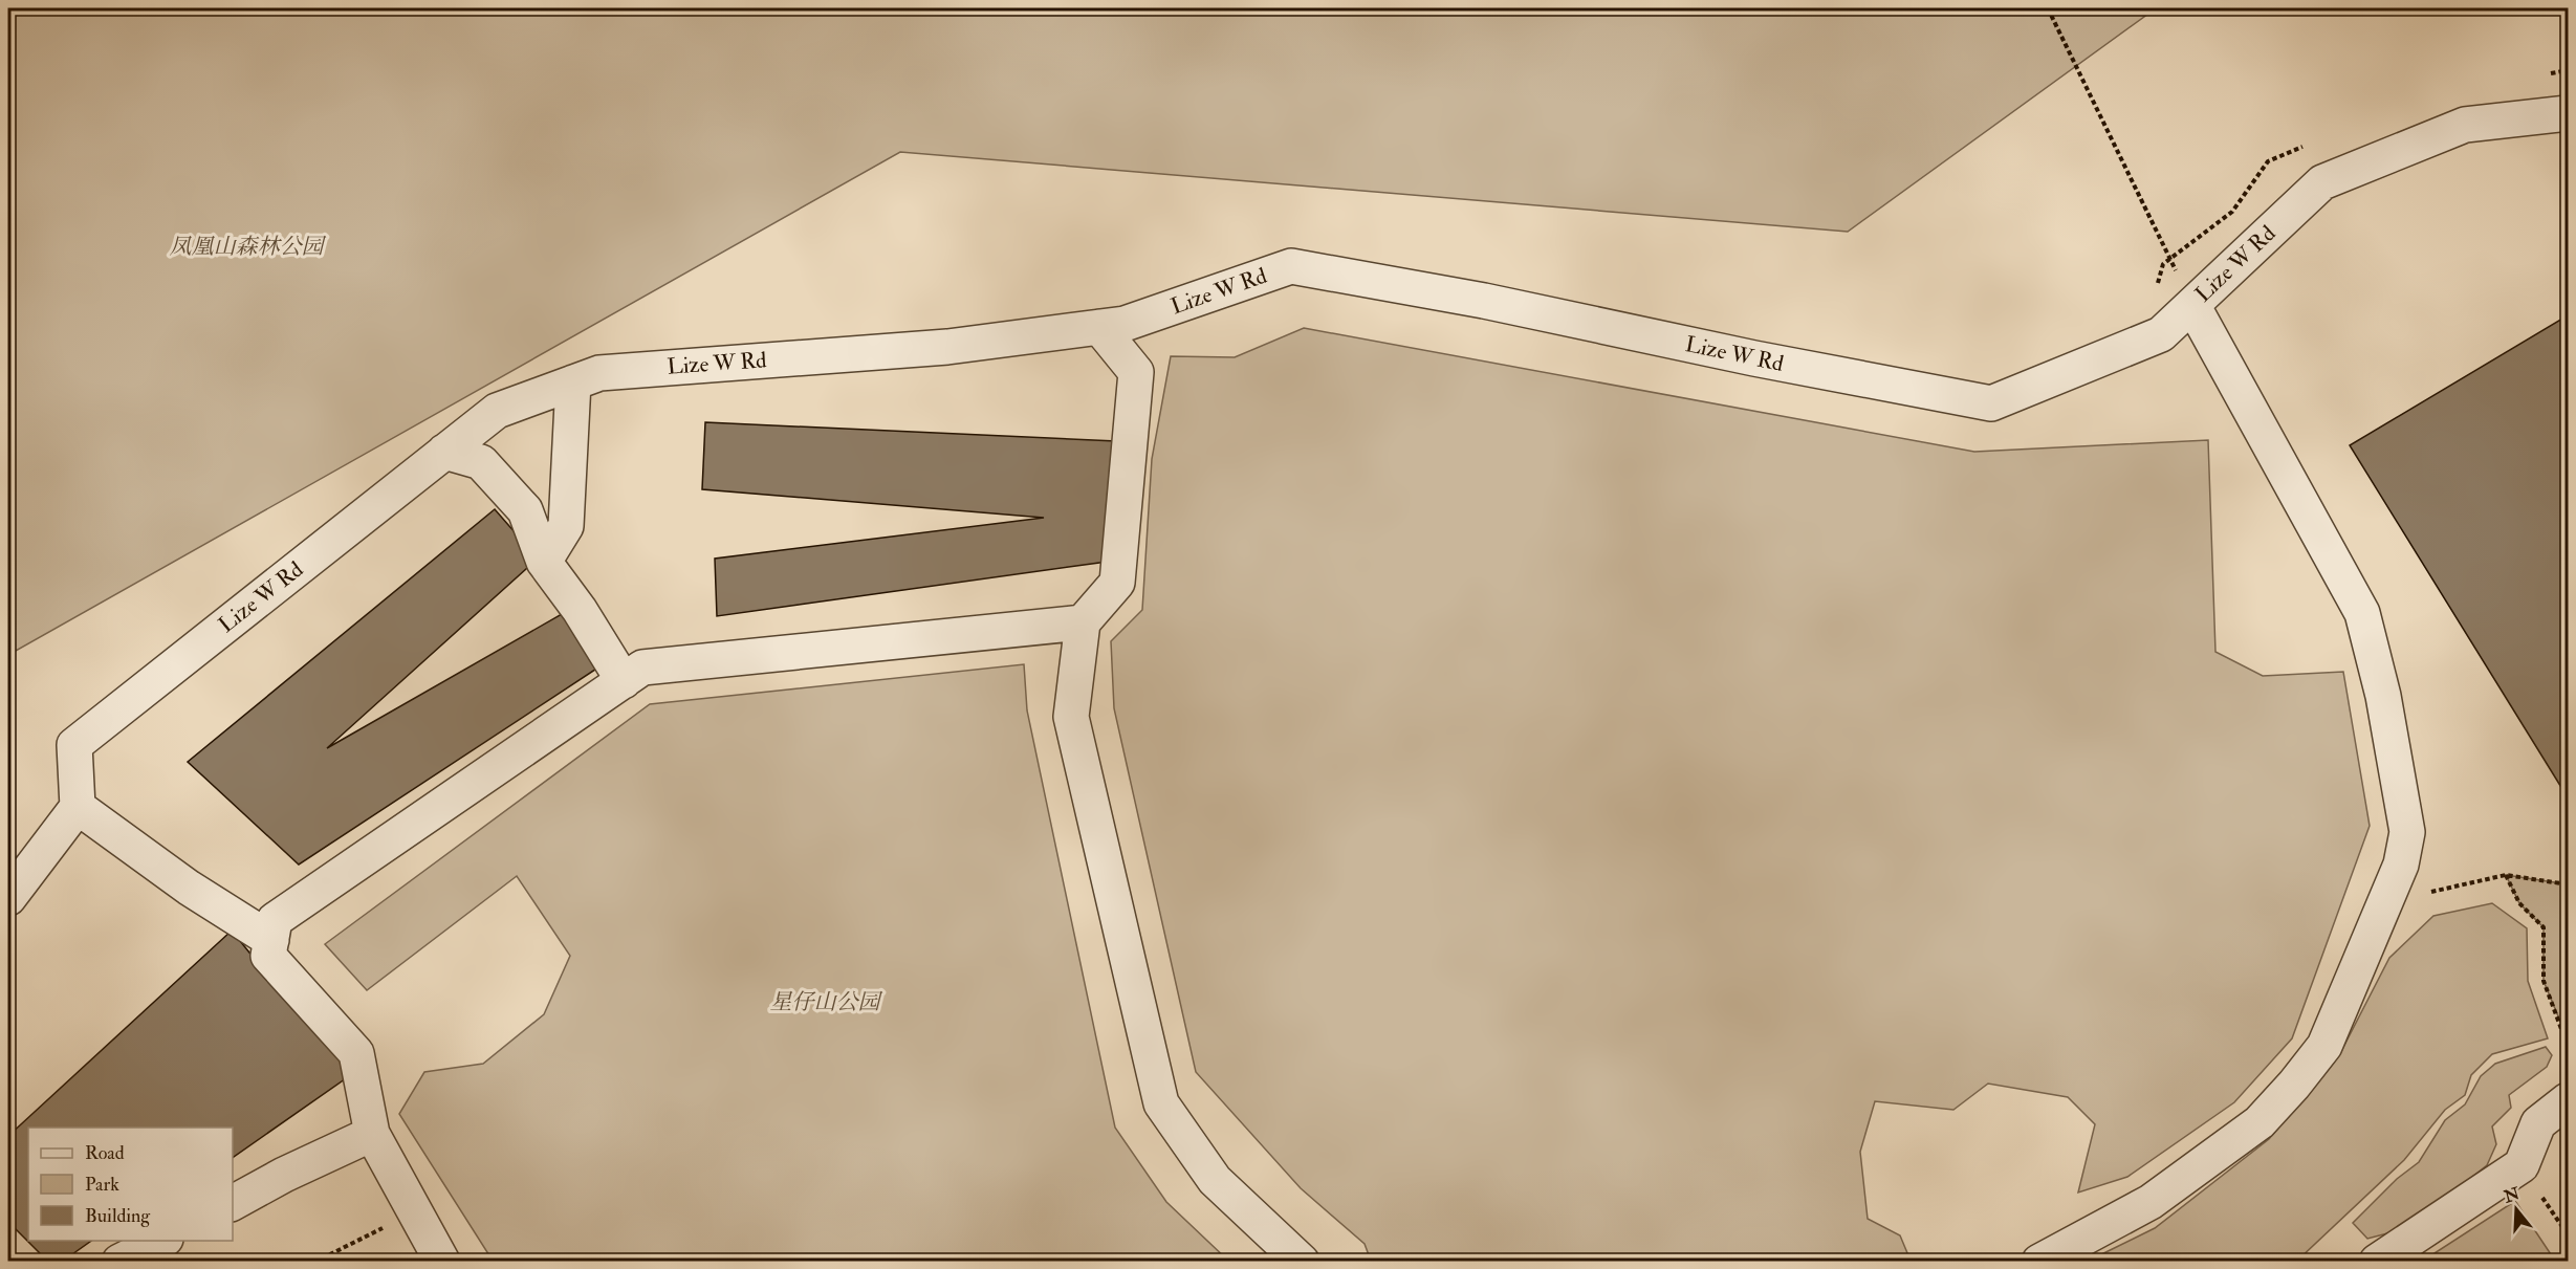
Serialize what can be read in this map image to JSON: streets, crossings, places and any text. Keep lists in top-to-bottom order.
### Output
{
  "streets": {
    "street": ["Lize W Rd"]
  },
  "parks": ["凤凰山森林公园", "星仔山公园"],
  "legend": ["Road", "Park", "Building"],
  "north": "top"
}
